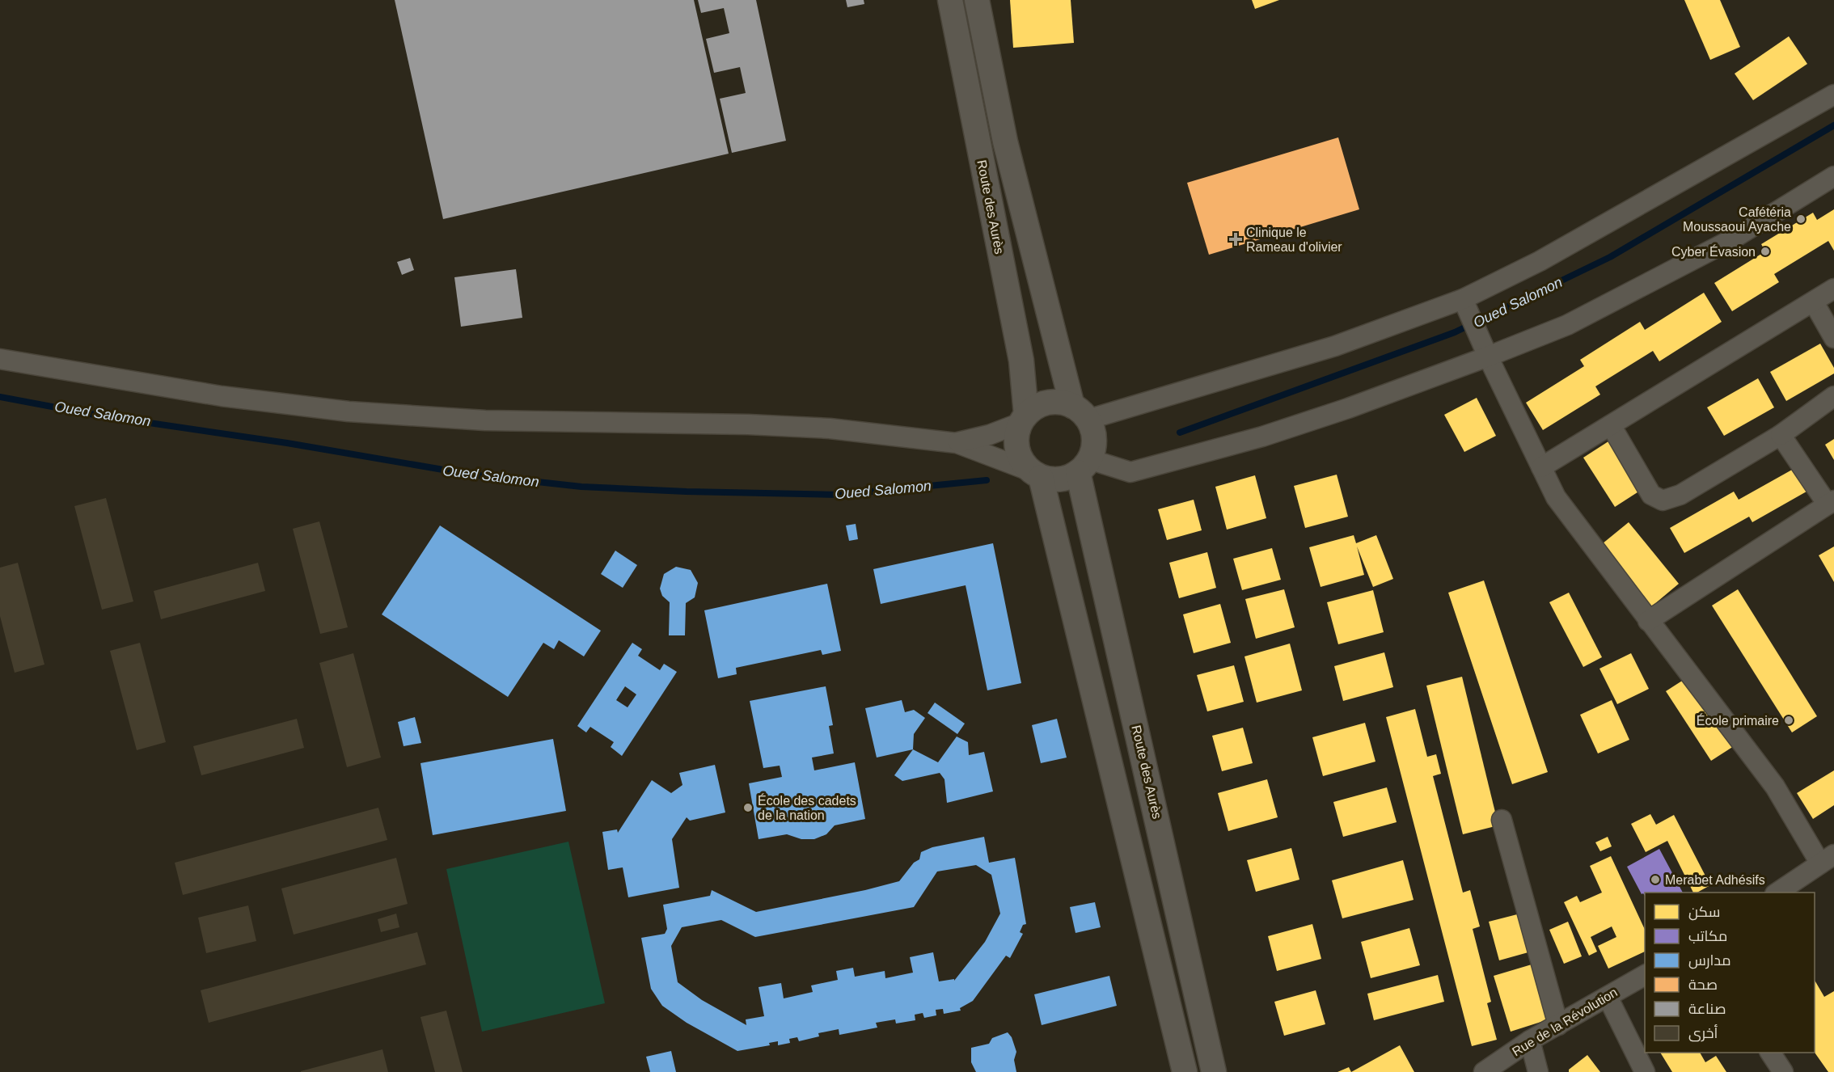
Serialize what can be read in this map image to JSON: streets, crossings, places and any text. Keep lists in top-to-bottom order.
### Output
{
  "streets": {
    "street": ["Route des Aurès", "Rue de la Révolution"]
  },
  "water": ["Oued Salomon"],
  "places": {
    "other": [
      "Cafétéria Moussaoui Ayache",
      "Cyber Évasion",
      "École primaire",
      "École des cadets de la nation",
      "Merabet Adhésifs"
    ],
    "health": ["Clinique le Rameau d'olivier"]
  },
  "legend": [
    "سكن",
    "مكاتب",
    "مدارس",
    "صحة",
    "صناعة",
    "أخرى"
  ]
}
